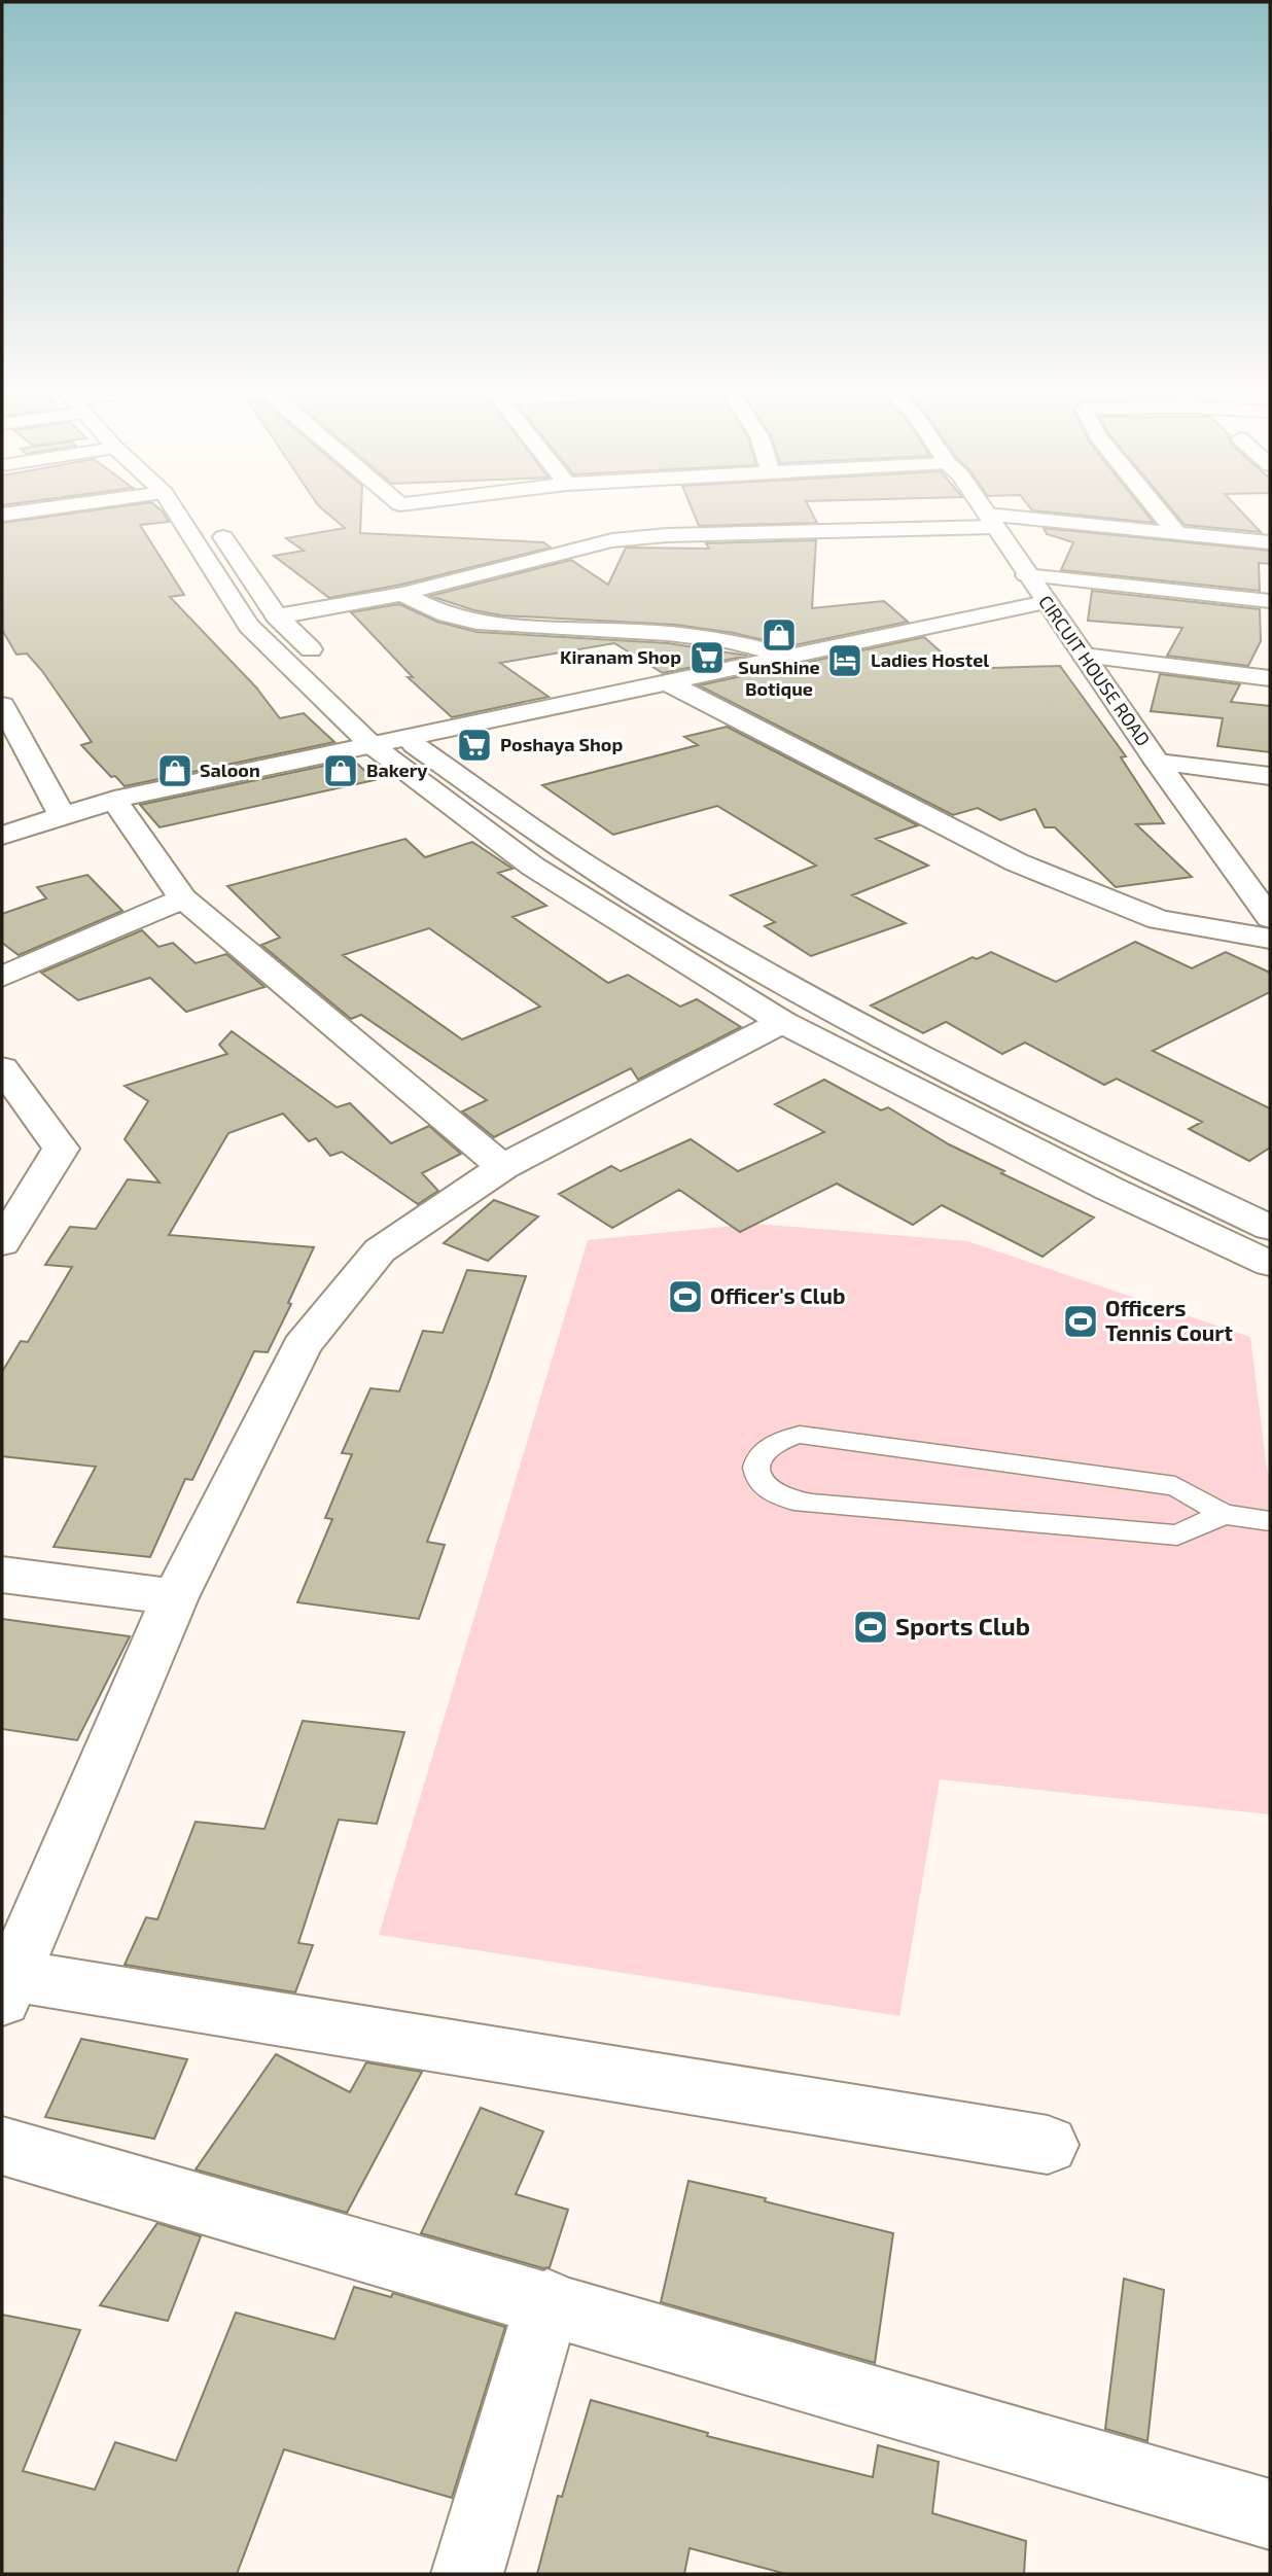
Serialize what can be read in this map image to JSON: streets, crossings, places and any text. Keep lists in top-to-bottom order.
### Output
{
  "streets": {
    "street": ["CIRCUIT HOUSE ROAD"]
  },
  "places": {
    "shop": ["SunShine Botique", "Saloon", "Bakery"],
    "supermarket": ["Kiranam Shop", "Poshaya Shop"],
    "hotel": ["Ladies Hostel"],
    "sports": ["Officer's Club", "Officers Tennis Court", "Sports Club"]
  }
}
